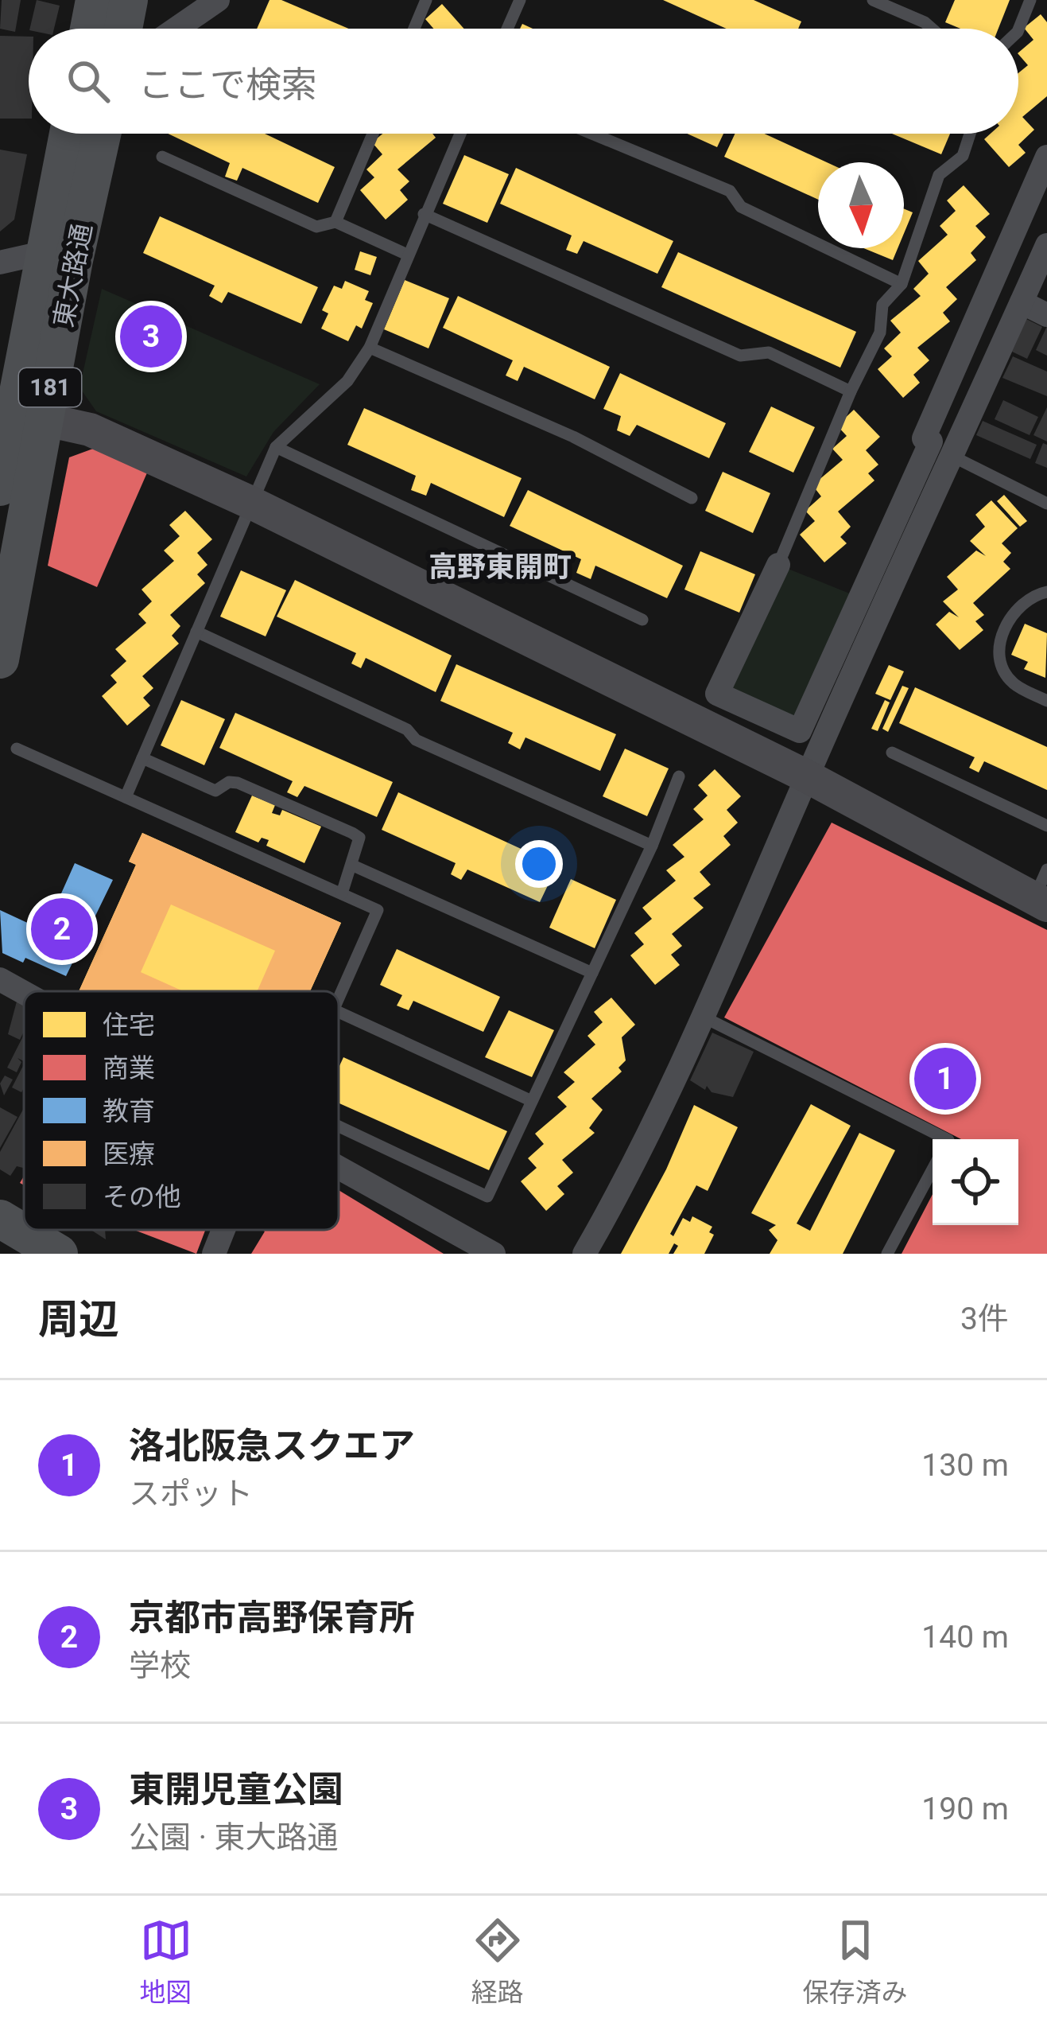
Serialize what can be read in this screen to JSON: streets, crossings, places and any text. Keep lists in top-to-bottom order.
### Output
{
  "streets": {
    "main road": ["東大路通", "181"]
  },
  "districts": ["高野東開町"],
  "legend": [
    "住宅",
    "商業",
    "教育",
    "医療",
    "その他"
  ],
  "north": "bottom",
  "page": {
    "search": "ここで検索",
    "pins": ["3", "2", "1"],
    "heading": ["周辺", "3件"],
    "list": [
      {
        "mark": "1",
        "name": "洛北阪急スクエア",
        "note": "スポット",
        "value": "130 m"
      },
      {
        "mark": "2",
        "name": "京都市高野保育所",
        "note": "学校",
        "value": "140 m"
      },
      {
        "mark": "3",
        "name": "東開児童公園",
        "note": "公園 · 東大路通",
        "value": "190 m"
      }
    ],
    "nav": ["地図", "経路", "保存済み"]
  }
}
